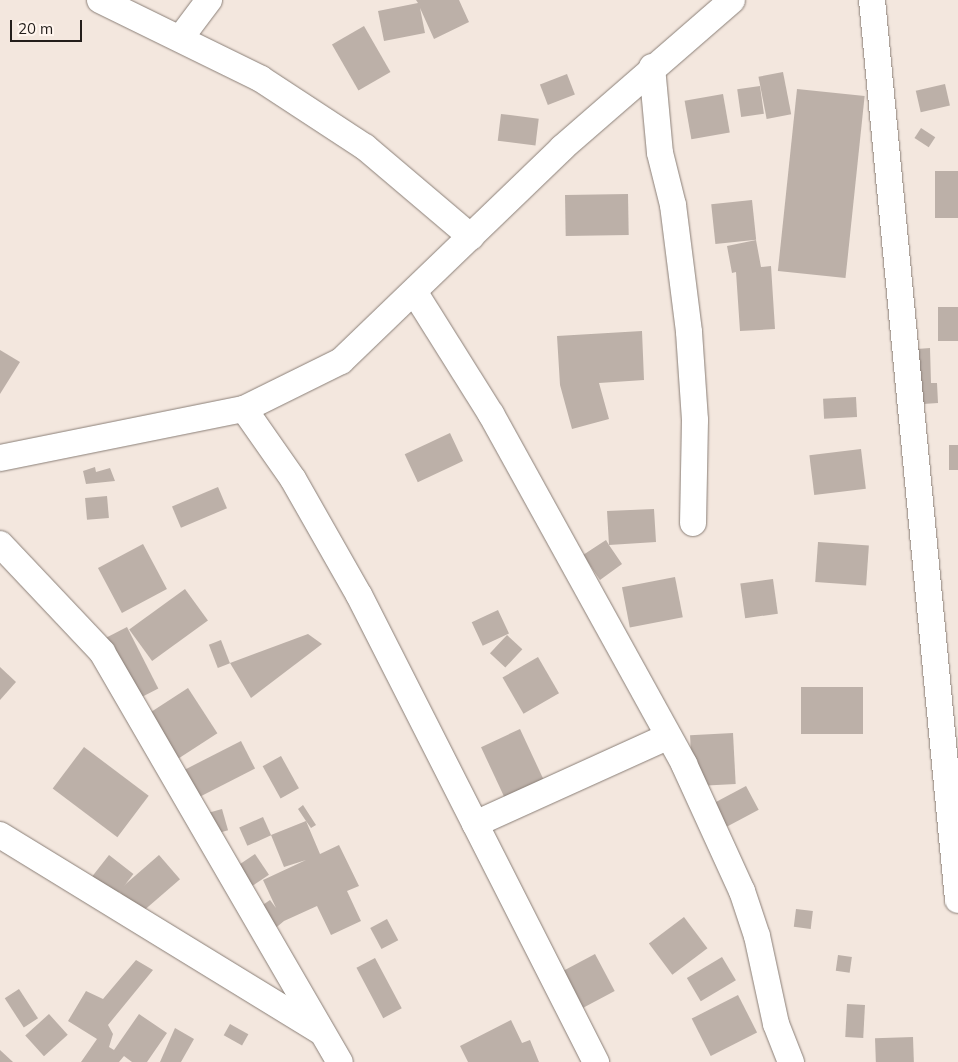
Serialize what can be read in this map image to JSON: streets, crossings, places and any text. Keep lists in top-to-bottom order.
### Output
{
  "scale_bar": "20 m"
}
